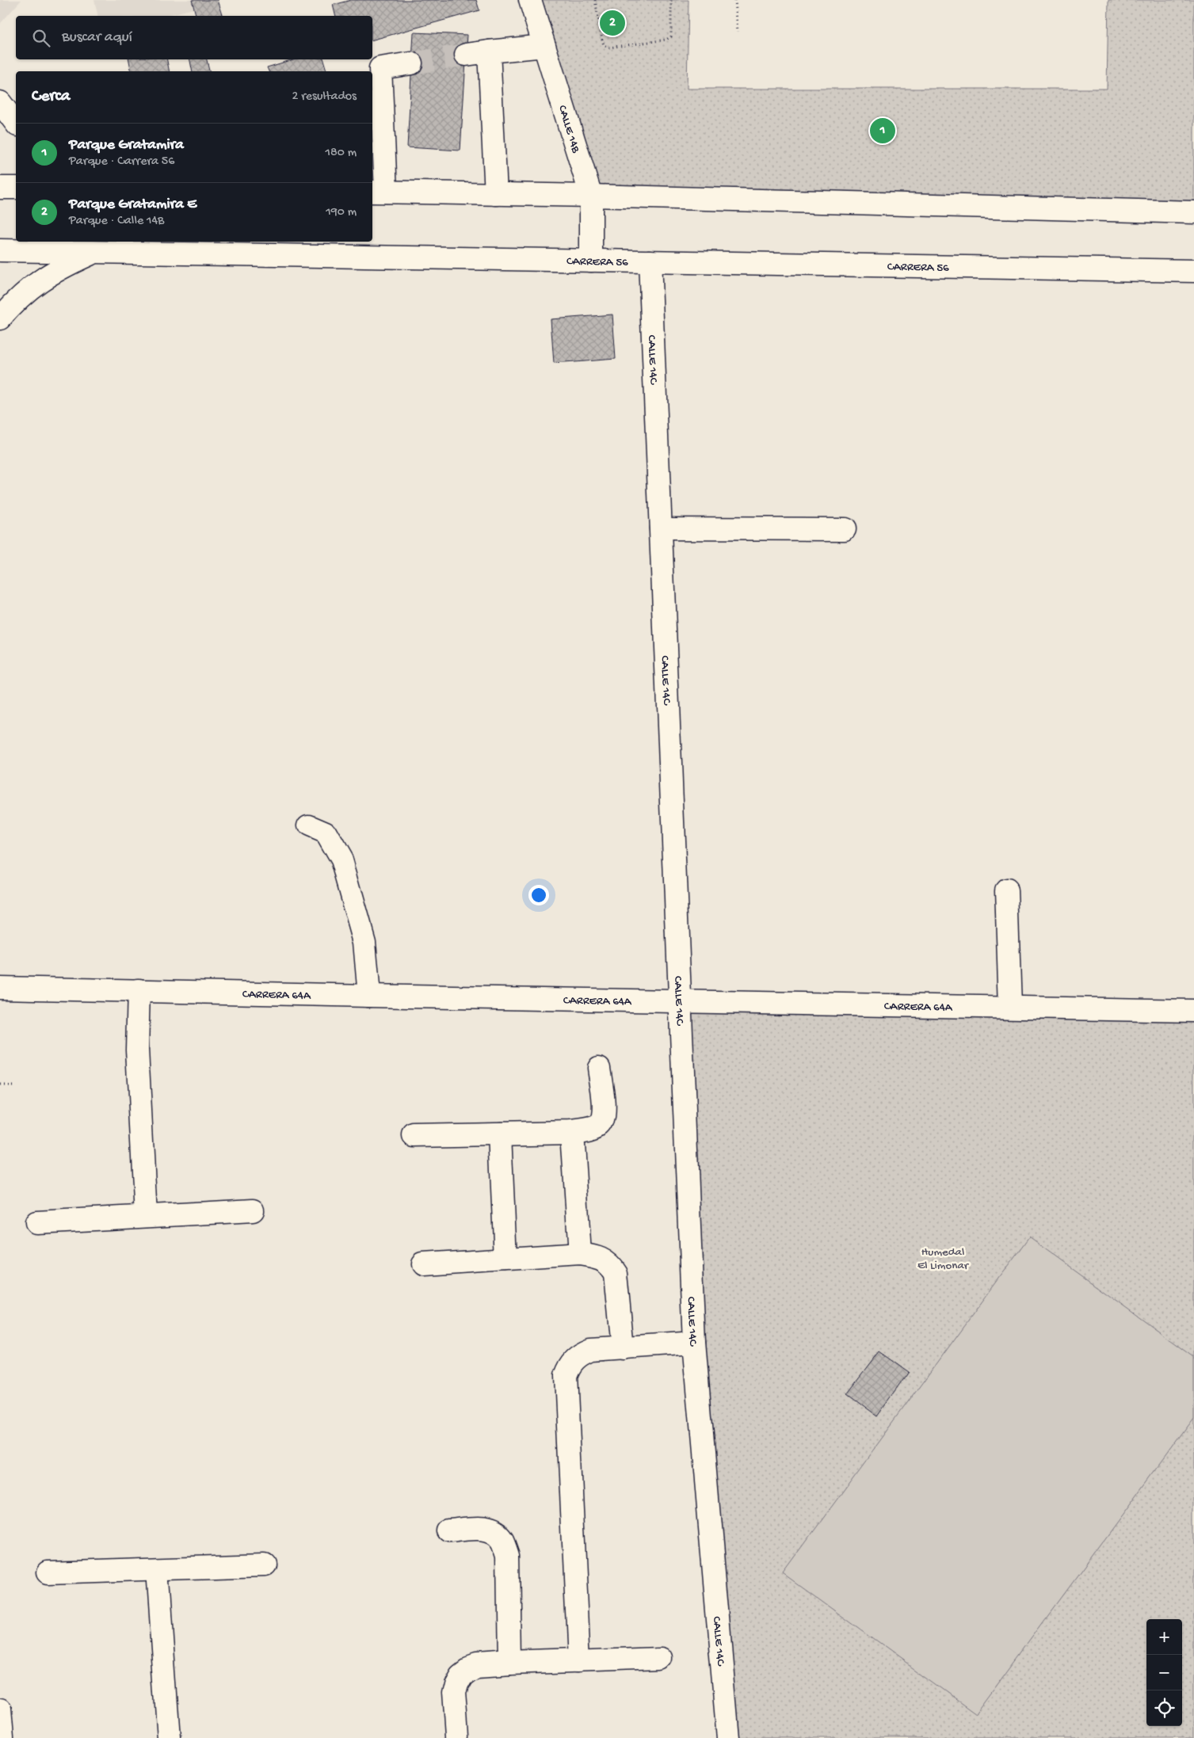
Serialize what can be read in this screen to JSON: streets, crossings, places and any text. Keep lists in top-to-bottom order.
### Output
{
  "streets": {
    "street": [
      "CALLE 14B",
      "CARRERA 56",
      "CALLE 14C",
      "CARRERA 64A"
    ]
  },
  "crossings": [
    ["CALLE 14B", "CARRERA 56"],
    ["CARRERA 56", "CALLE 14C"],
    ["CALLE 14C", "CARRERA 64A"]
  ],
  "parks": ["Humedal El Limonar"],
  "page": {
    "pins": ["2", "1"],
    "search": "Buscar aquí",
    "heading": ["Cerca", "2 resultados"],
    "list": [
      {
        "mark": "1",
        "name": "Parque Gratamira",
        "note": "Parque · Carrera 56",
        "value": "180 m"
      },
      {
        "mark": "2",
        "name": "Parque Gratamira E",
        "note": "Parque · Calle 14B",
        "value": "190 m"
      }
    ],
    "map_buttons": ["+", "−"]
  }
}
